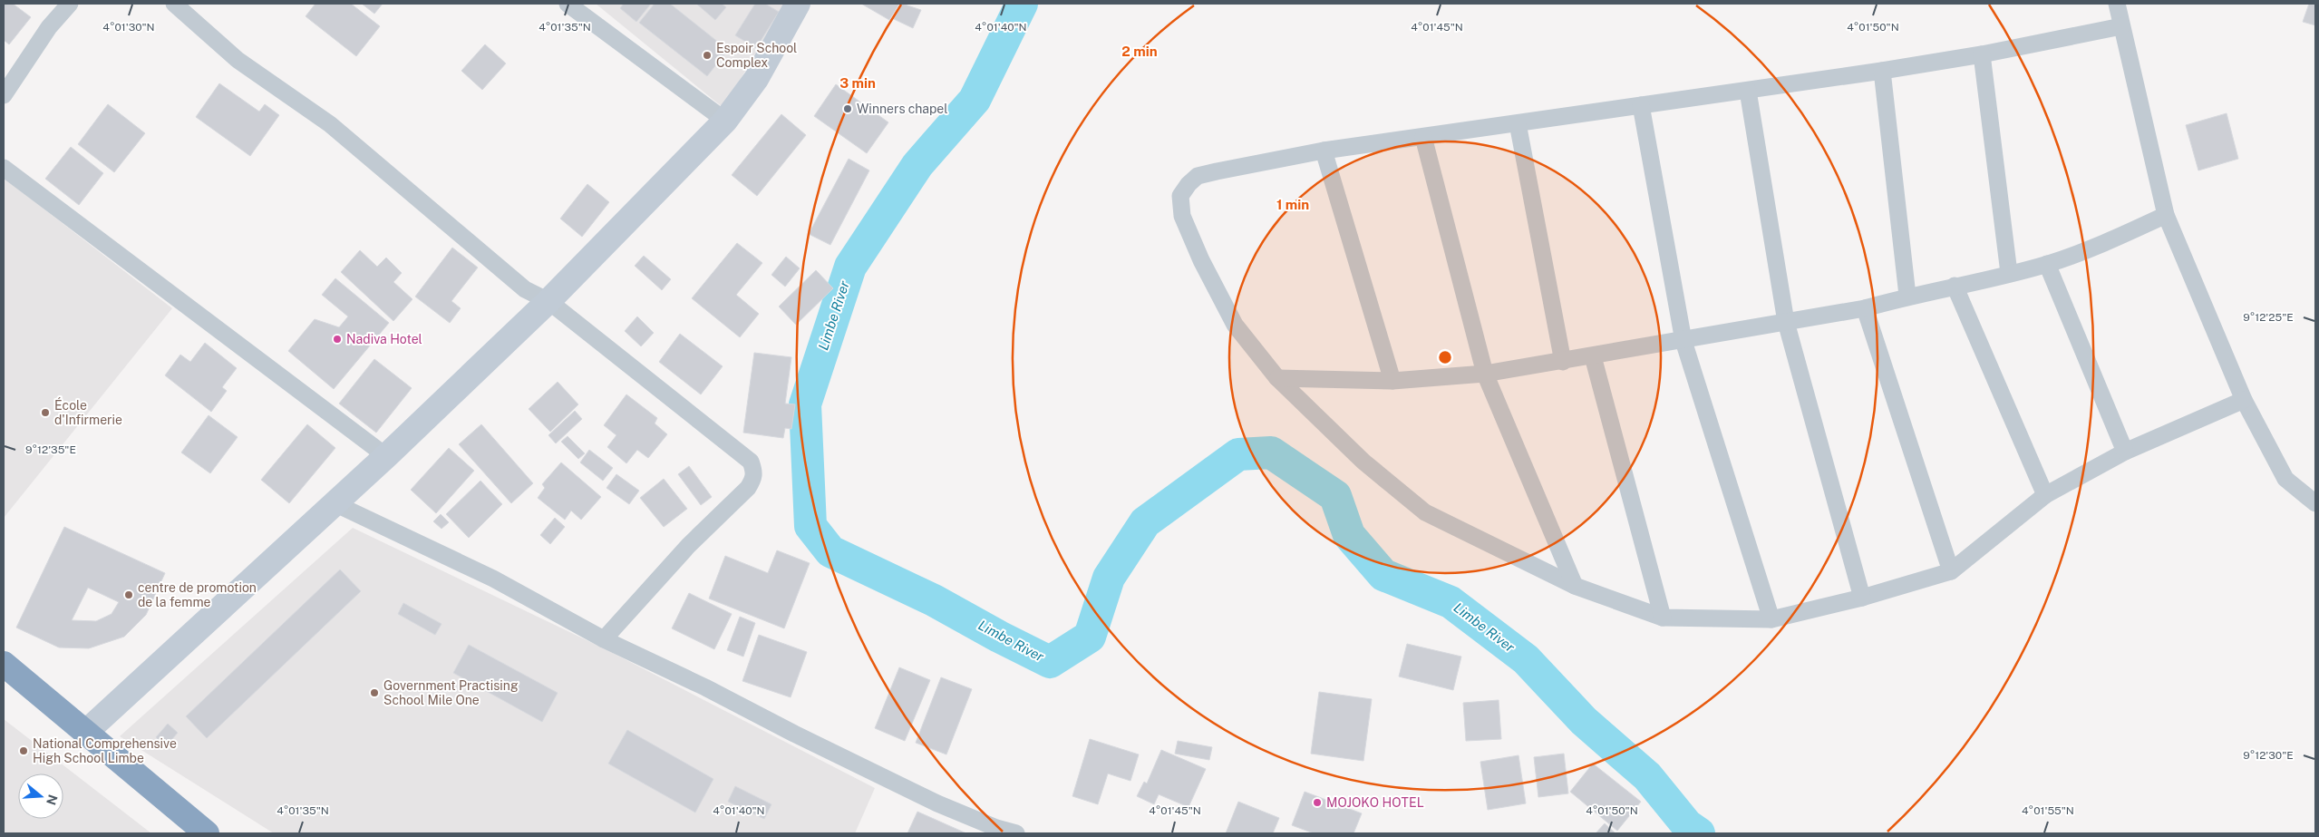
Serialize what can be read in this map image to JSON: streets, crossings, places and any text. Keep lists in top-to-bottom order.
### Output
{
  "water": ["Limbe River"],
  "places": [
    "Espoir School Complex",
    "Winners chapel",
    "Nadiva Hotel",
    "École d'Infirmerie",
    "centre de promotion de la femme",
    "Government Practising School Mile One",
    "National Comprehensive High School Limbe",
    "MOJOKO HOTEL"
  ],
  "north": "right",
  "coordinates": [
    "4°01'30\"N",
    "4°01'35\"N",
    "4°01'40\"N",
    "4°01'45\"N",
    "4°01'50\"N",
    "9°12'25\"E",
    "9°12'35\"E",
    "9°12'30\"E",
    "4°01'55\"N"
  ],
  "rings": ["2 min", "3 min", "1 min"]
}
